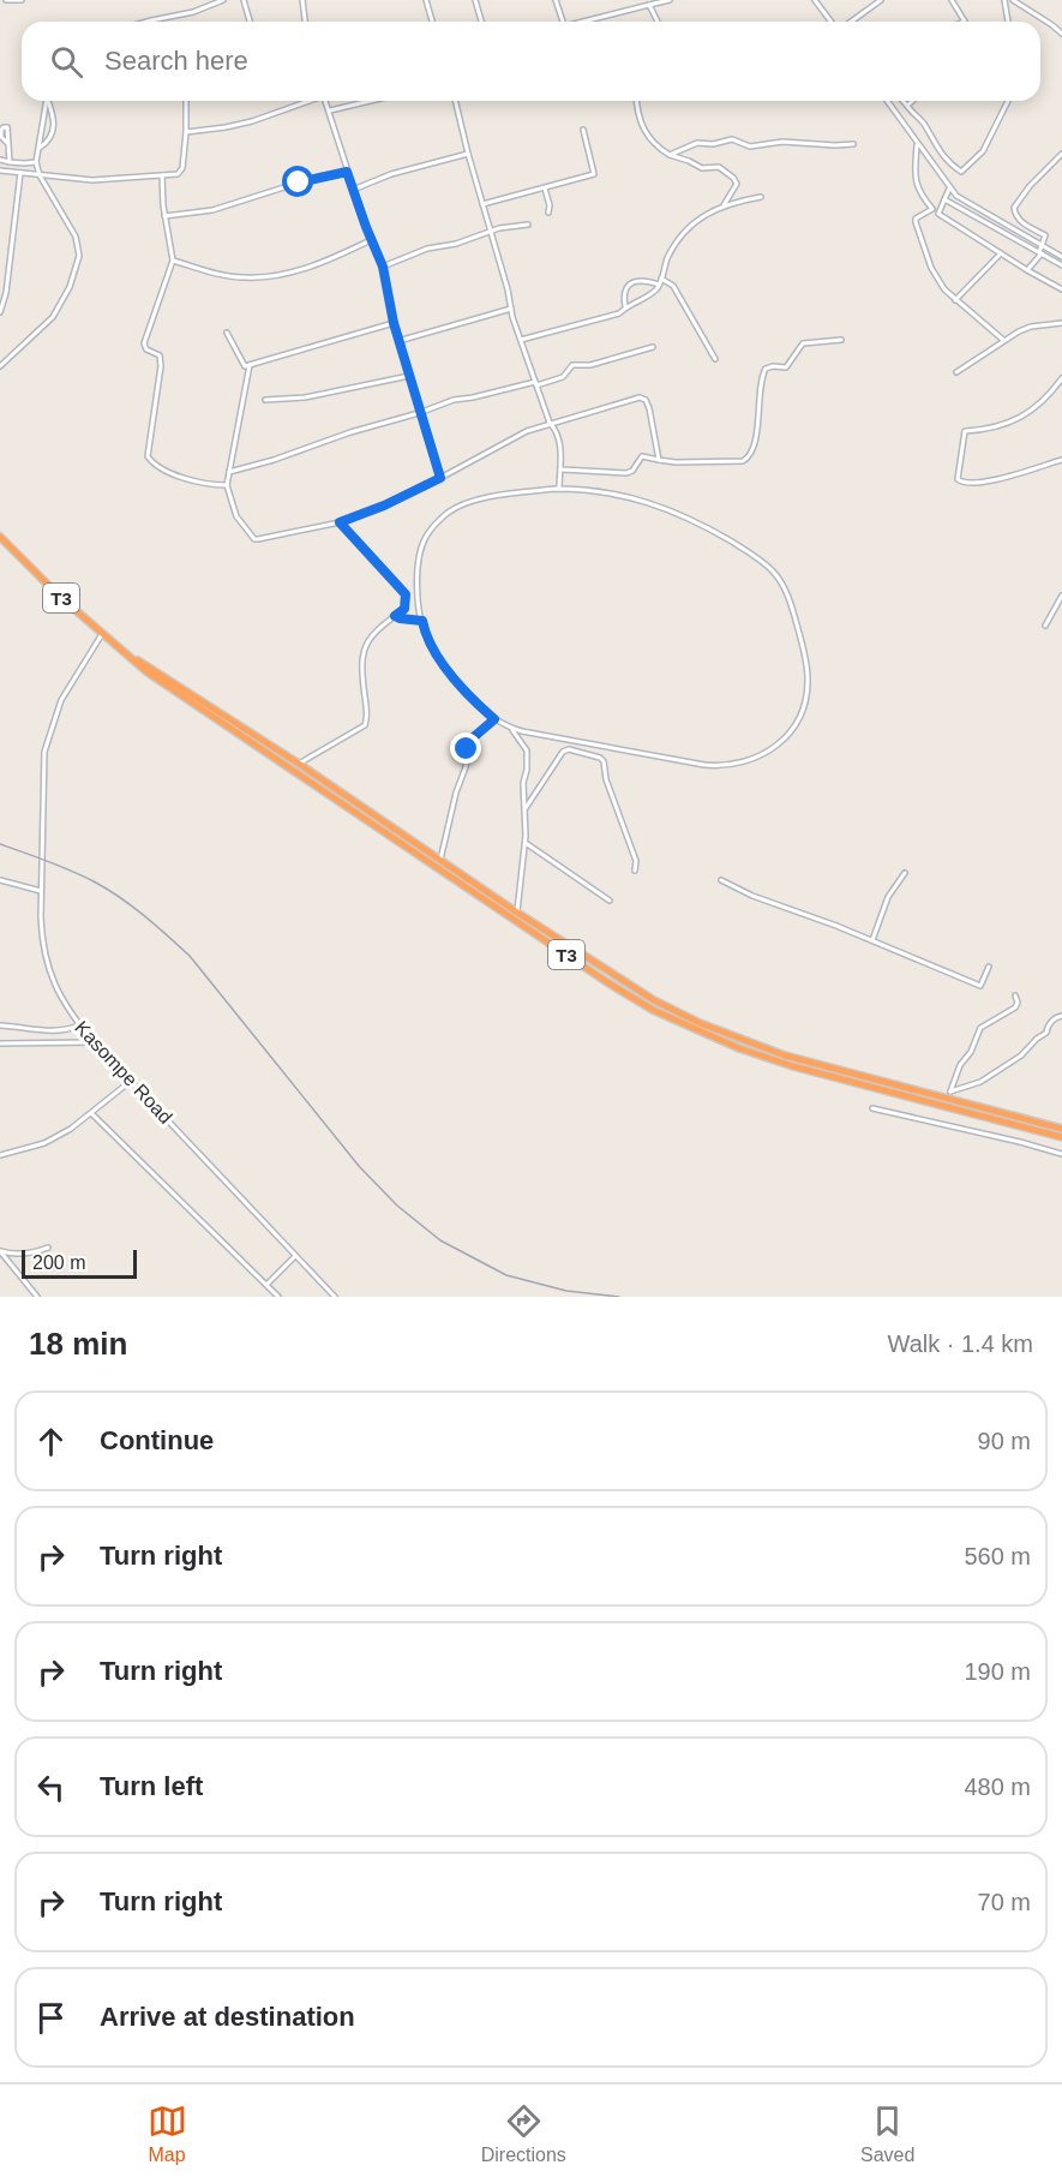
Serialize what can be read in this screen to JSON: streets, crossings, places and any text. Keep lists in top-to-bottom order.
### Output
{
  "streets": {
    "highway": ["T3"],
    "street": ["Kasompe Road"]
  },
  "crossings": [
    ["T3", "Kasompe Road"]
  ],
  "scale_bar": "200 m",
  "page": {
    "search": "Search here",
    "scale": "200 m",
    "heading": ["18 min", "Walk · 1.4 km"],
    "list": [
      ["Continue", "90 m"],
      ["Turn right", "560 m"],
      ["Turn right", "190 m"],
      ["Turn left", "480 m"],
      ["Turn right", "70 m"],
      "Arrive at destination"
    ],
    "nav": ["Map", "Directions", "Saved"]
  }
}
